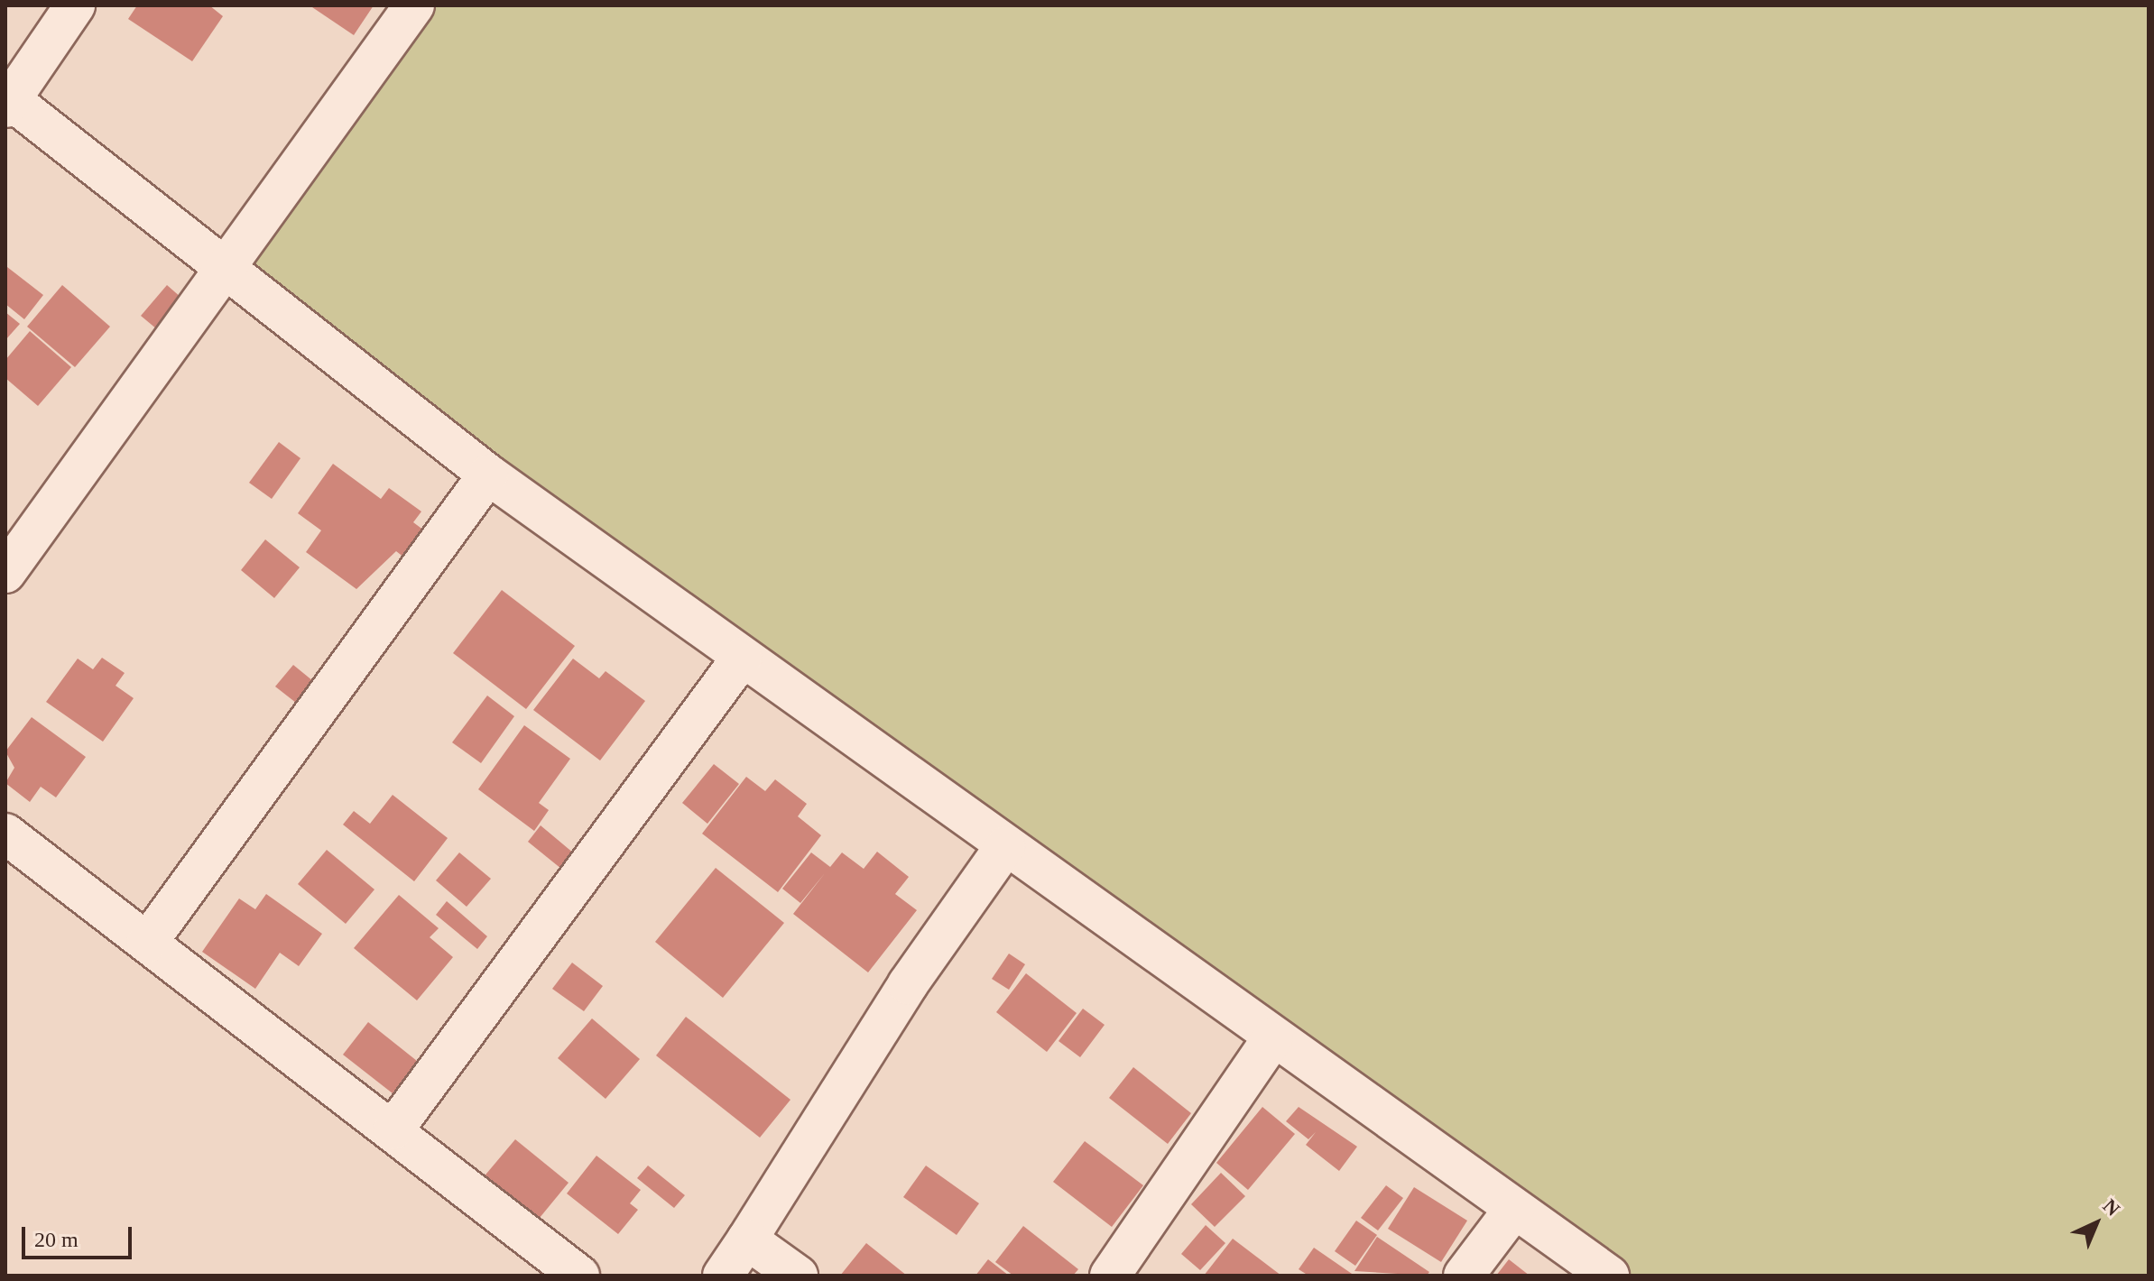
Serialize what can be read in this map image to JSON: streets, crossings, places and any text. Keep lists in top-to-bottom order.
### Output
{
  "scale_bar": "20 m",
  "north": "top right"
}
